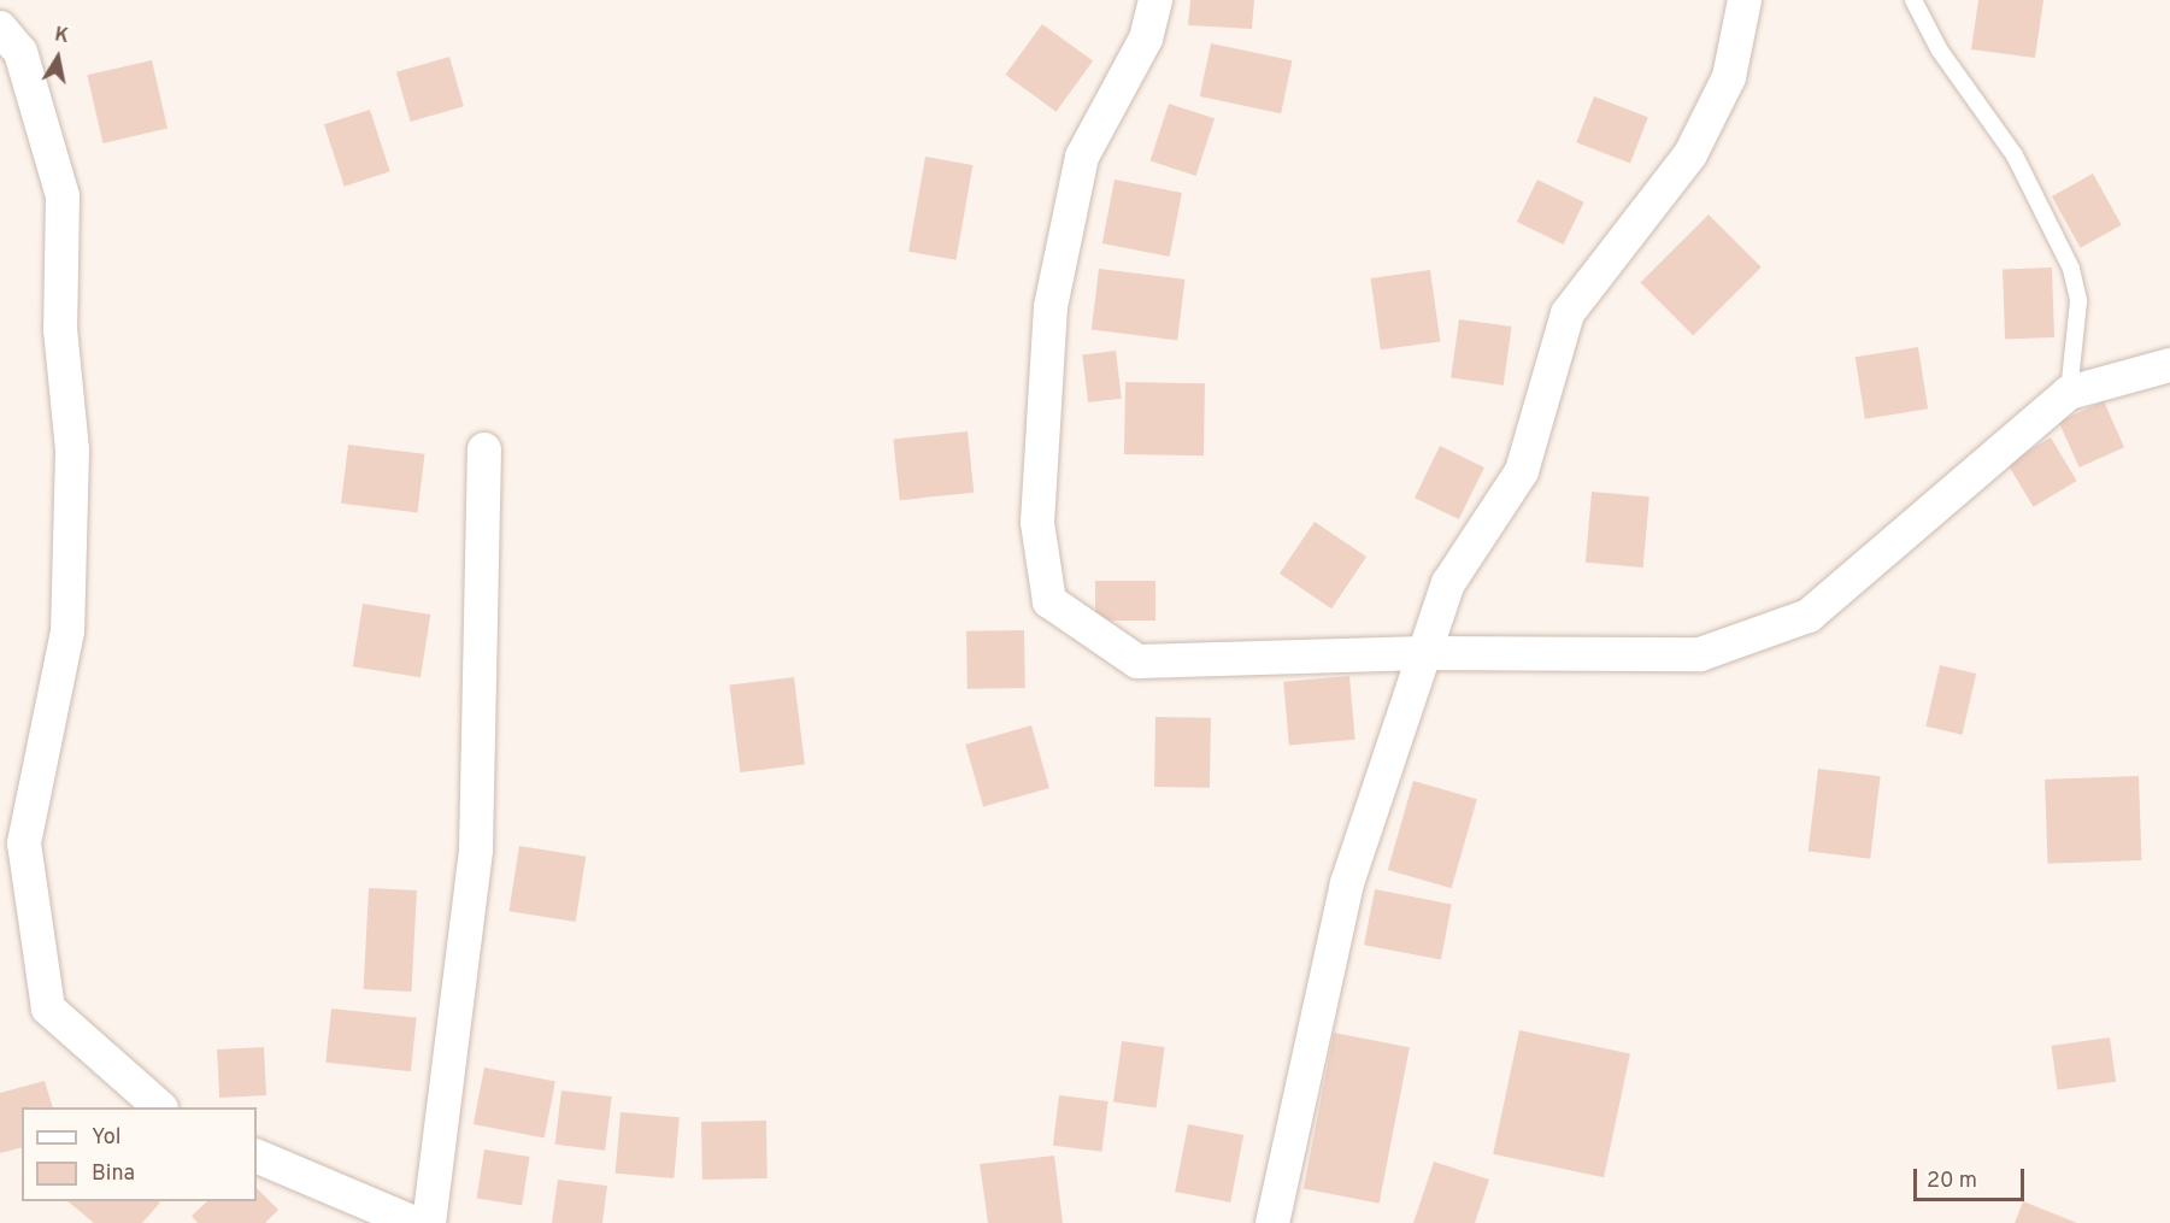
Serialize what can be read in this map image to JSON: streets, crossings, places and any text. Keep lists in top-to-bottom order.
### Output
{
  "legend": ["Yol", "Bina"],
  "scale_bar": "20 m",
  "north": "top"
}
